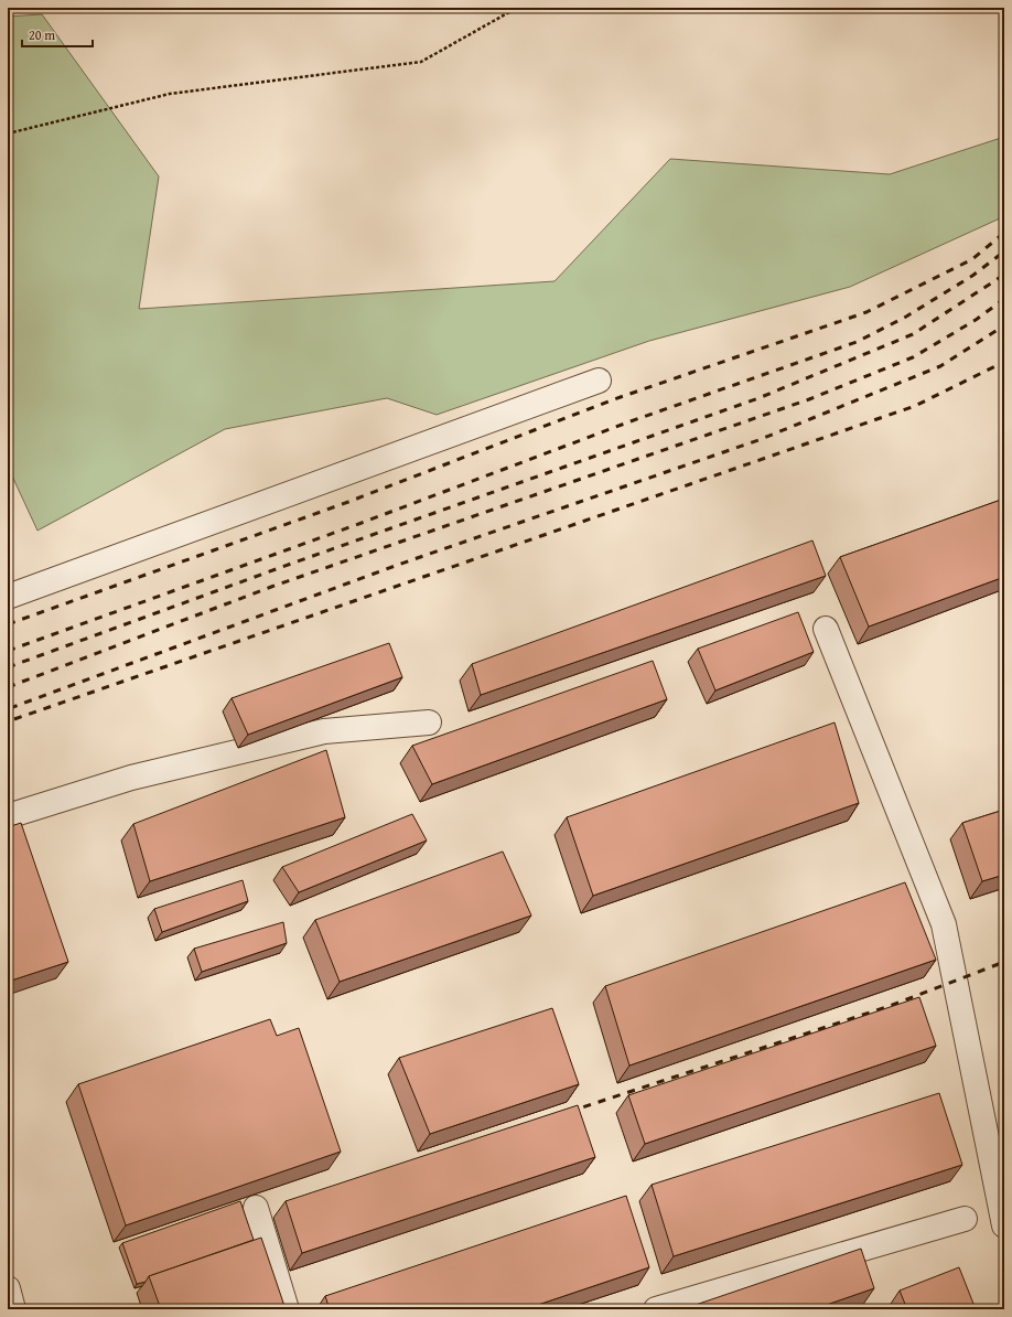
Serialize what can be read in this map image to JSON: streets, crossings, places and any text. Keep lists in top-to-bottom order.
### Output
{
  "scale_bar": "20 m"
}
